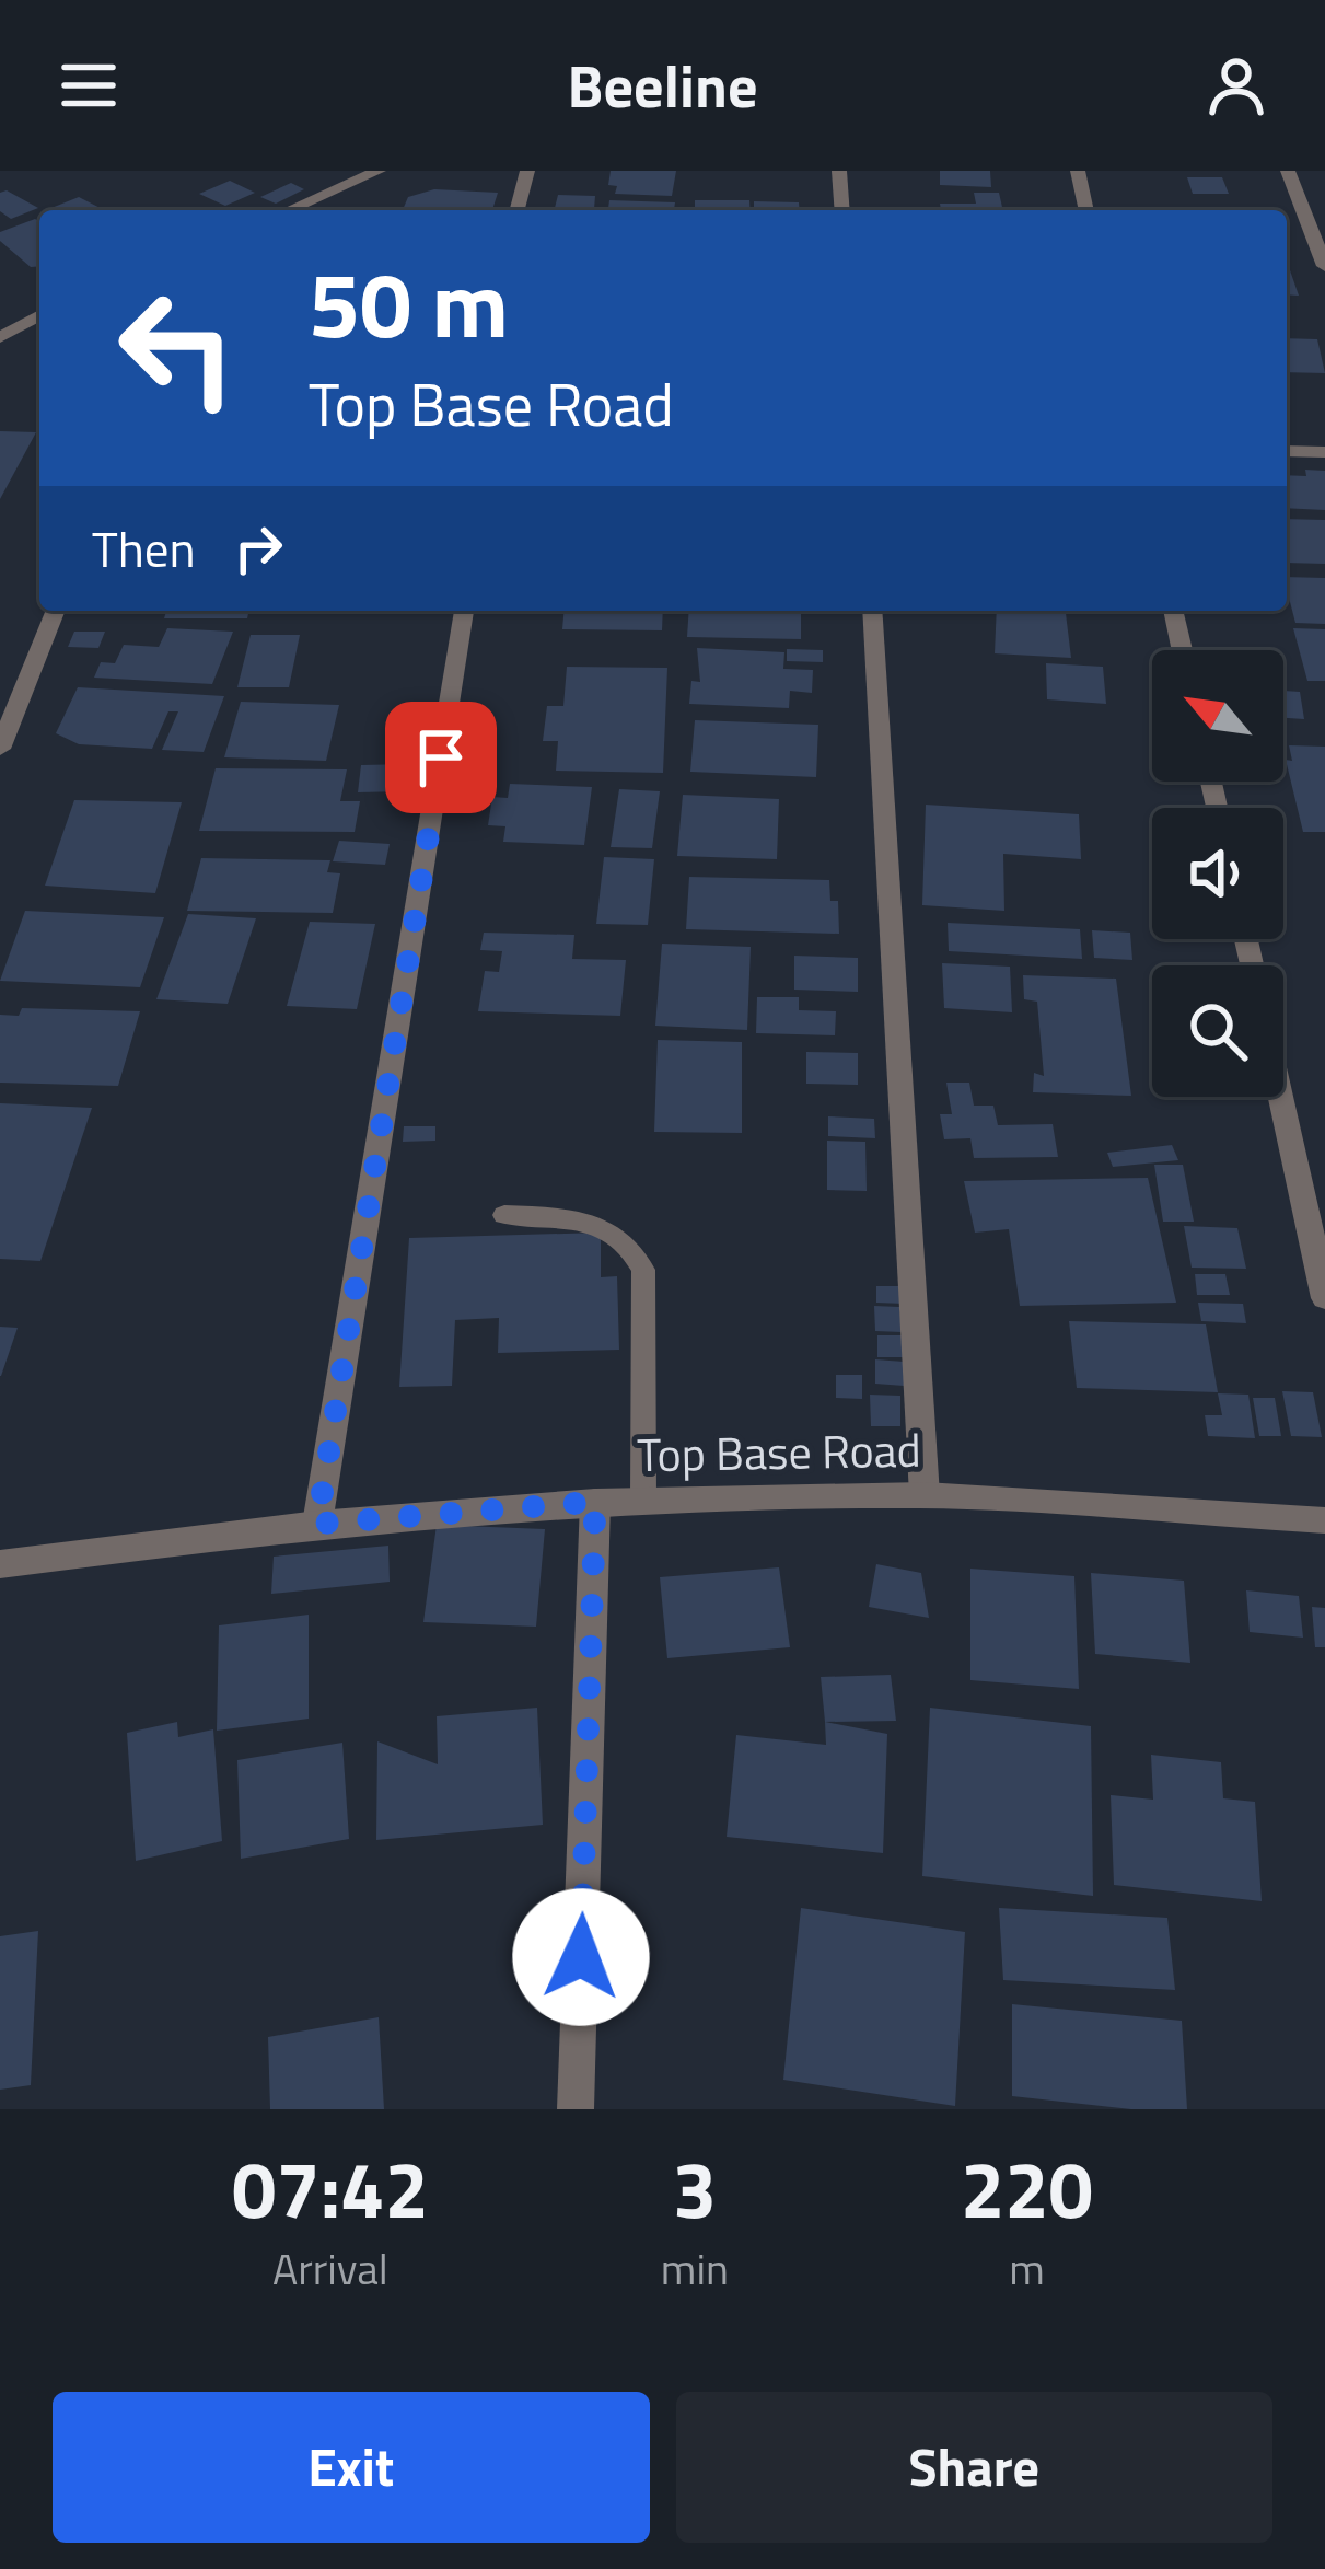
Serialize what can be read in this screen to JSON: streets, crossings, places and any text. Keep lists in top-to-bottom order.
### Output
{
  "streets": {
    "street": ["Top Base Road"]
  },
  "north": "top left",
  "page": {
    "header": "Beeline",
    "turn": ["50 m", "Top Base Road"],
    "then": "Then",
    "eta": [
      "07:42",
      "Arrival",
      "3",
      "min",
      "220",
      "m"
    ],
    "buttons": ["Exit", "Share"]
  }
}
